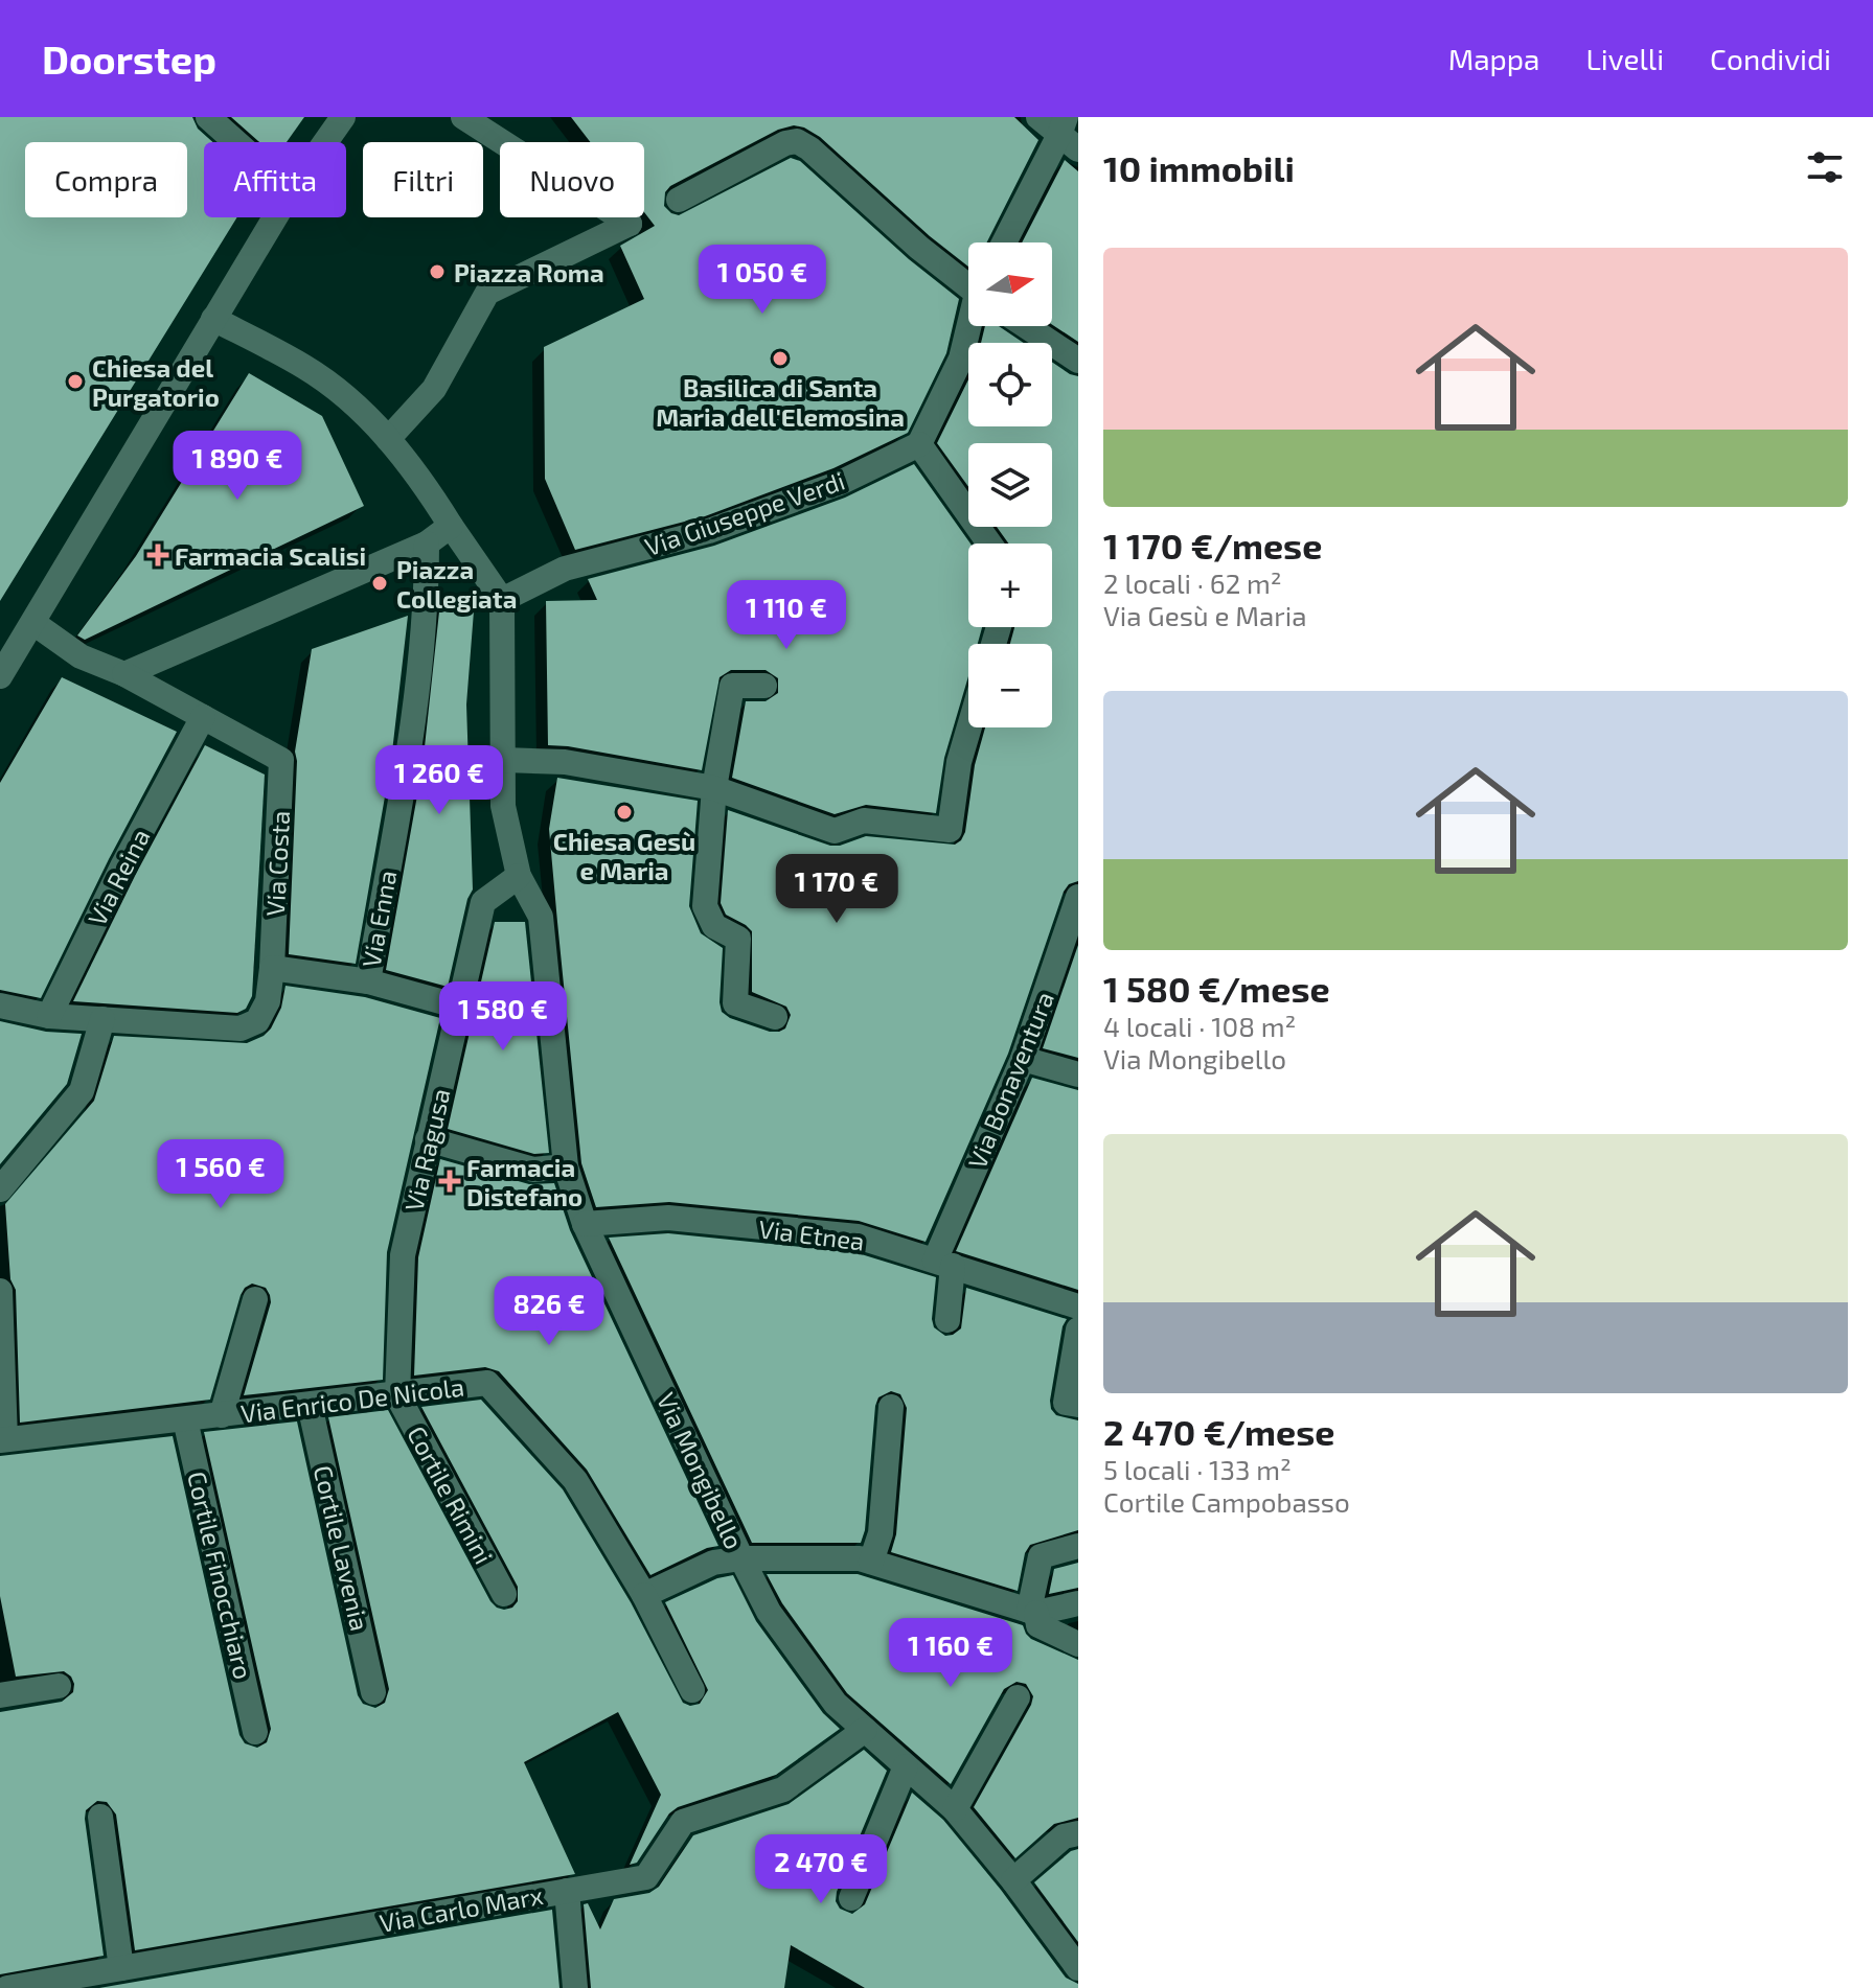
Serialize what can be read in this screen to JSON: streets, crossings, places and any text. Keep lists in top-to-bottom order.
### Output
{
  "streets": {
    "street": [
      "Via Giuseppe Verdi",
      "Via Costa",
      "Via Reina",
      "Via Enna",
      "Via Bonaventura",
      "Via Ragusa",
      "Via Etnea",
      "Via Enrico De Nicola",
      "Via Mongibello",
      "Cortile Rimini",
      "Cortile Lavenia",
      "Cortile Finocchiaro",
      "Via Carlo Marx"
    ]
  },
  "crossings": [
    ["Via Giuseppe Verdi", "Via Mongibello"],
    ["Via Costa", "Via Reina"],
    ["Via Bonaventura", "Via Etnea"],
    ["Via Ragusa", "Via Enrico De Nicola"],
    ["Via Ragusa", "Via Mongibello"],
    ["Via Ragusa", "Cortile Rimini"],
    ["Via Etnea", "Via Mongibello"],
    ["Via Enrico De Nicola", "Cortile Rimini"],
    ["Via Enrico De Nicola", "Cortile Lavenia"],
    ["Via Enrico De Nicola", "Cortile Finocchiaro"],
    ["Via Mongibello", "Via Carlo Marx"]
  ],
  "places": {
    "other": [
      "Piazza Roma",
      "Basilica di Santa Maria dell'Elemosina",
      "Chiesa del Purgatorio",
      "Piazza Collegiata",
      "Chiesa Gesù e Maria"
    ],
    "health": ["Farmacia Scalisi", "Farmacia Distefano"]
  },
  "north": "right",
  "page": {
    "header": "Doorstep",
    "nav": ["Mappa", "Livelli", "Condividi"],
    "heading": "10 immobili",
    "chip": [
      "Compra",
      "Affitta",
      "Filtri",
      "Nuovo"
    ],
    "list": [
      {
        "name": "1 170 €/mese",
        "note": "2 locali · 62 m² · Via Gesù e Maria"
      },
      {
        "name": "1 580 €/mese",
        "note": "4 locali · 108 m² · Via Mongibello"
      },
      {
        "name": "2 470 €/mese",
        "note": "5 locali · 133 m² · Cortile Campobasso"
      }
    ],
    "map_buttons": ["+", "−"],
    "price": [
      "1 050 €",
      "1 890 €",
      "1 110 €",
      "1 260 €",
      "1 170 €",
      "1 580 €",
      "1 560 €",
      "826 €",
      "1 160 €",
      "2 470 €"
    ]
  }
}
